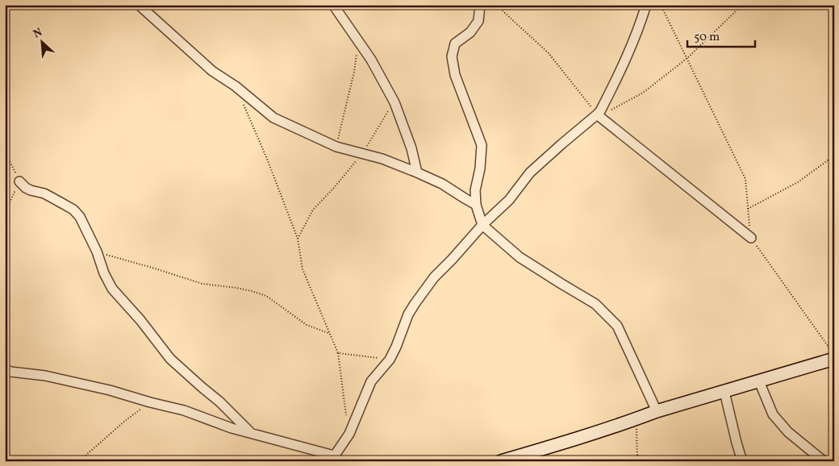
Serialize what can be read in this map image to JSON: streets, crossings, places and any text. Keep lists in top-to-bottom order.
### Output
{
  "scale_bar": "50 m",
  "north": "top left"
}
